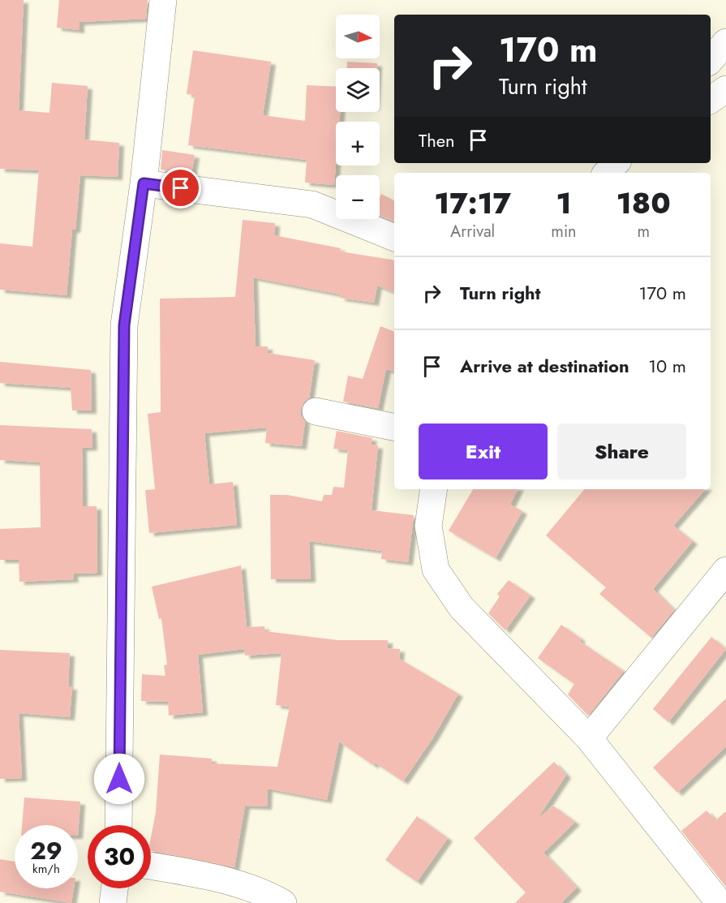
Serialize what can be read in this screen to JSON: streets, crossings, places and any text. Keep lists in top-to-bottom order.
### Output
{
  "north": "right",
  "page": {
    "map_buttons": ["+", "−"],
    "turn": ["170 m", "Turn right"],
    "then": "Then",
    "eta": [
      "17:17",
      "Arrival",
      "1",
      "min",
      "180",
      "m"
    ],
    "list": [
      {
        "name": "Turn right",
        "value": "170 m"
      },
      {
        "name": "Arrive at destination",
        "value": "10 m"
      }
    ],
    "buttons": ["Exit", "Share"],
    "speed": "29 km/h",
    "limit": "30"
  }
}
